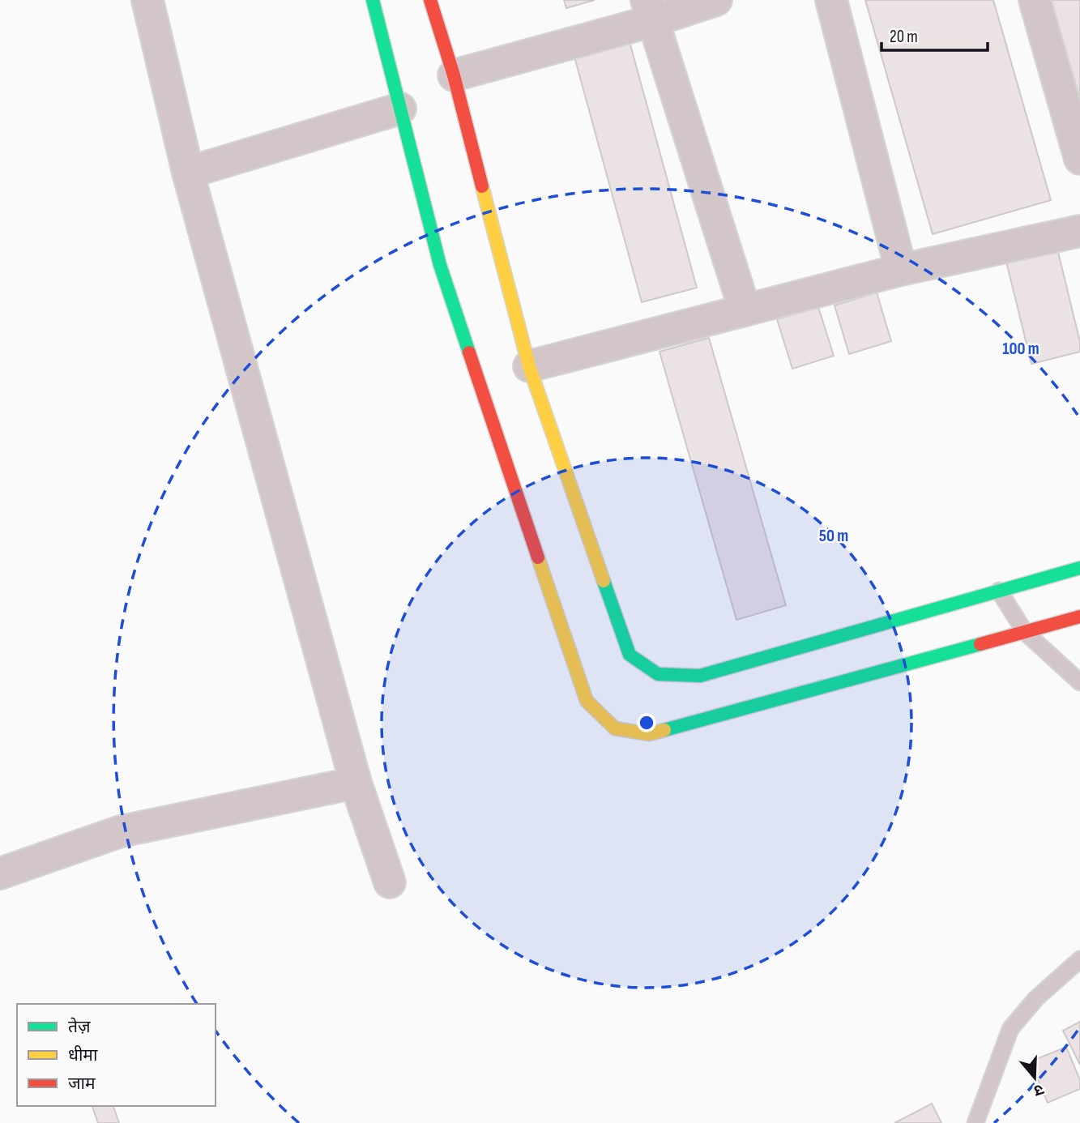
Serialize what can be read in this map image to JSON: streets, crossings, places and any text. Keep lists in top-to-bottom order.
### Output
{
  "legend": ["तेज़", "धीमा", "जाम"],
  "scale_bar": "20 m",
  "north": "bottom",
  "rings": ["100 m", "50 m"]
}
